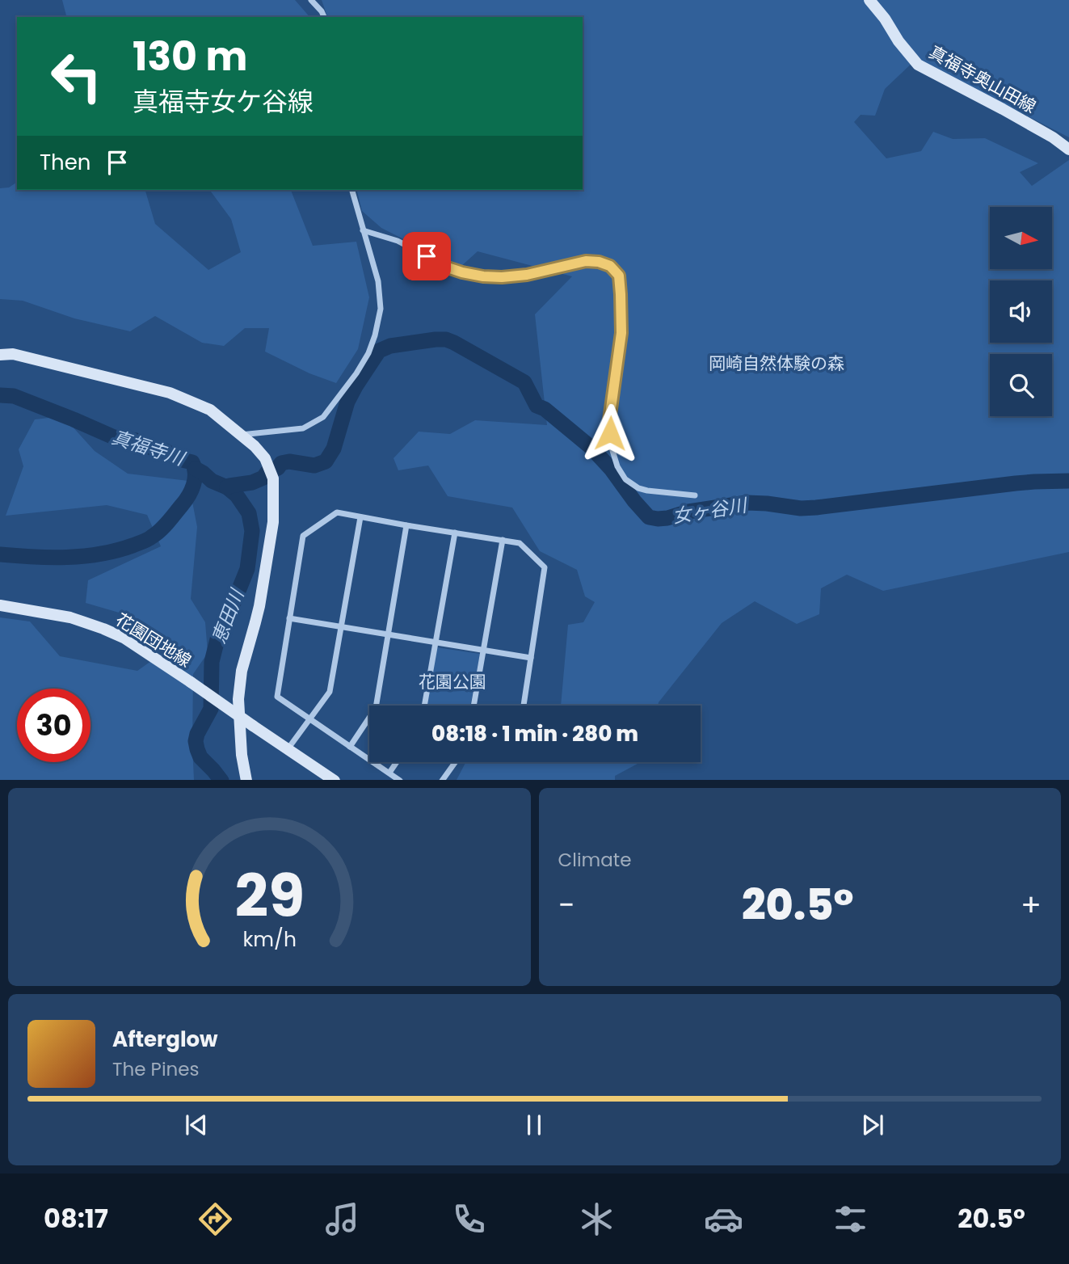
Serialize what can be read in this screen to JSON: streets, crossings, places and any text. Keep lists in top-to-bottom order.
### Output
{
  "streets": {
    "street": ["真福寺奥山田線", "花園団地線"]
  },
  "water": ["真福寺川", "女ヶ谷川", "恵田川"],
  "parks": ["岡崎自然体験の森", "花園公園"],
  "north": "right",
  "page": {
    "turn": ["130 m", "真福寺女ケ谷線"],
    "then": "Then",
    "limit": "30",
    "trip": "08:18 · 1 min · 280 m",
    "tile": "Climate",
    "heat": ["−", "20.5°", "+"],
    "song": ["Afterglow", "The Pines"],
    "tabs": ["08:17", "20.5°"],
    "gauge": ["29", "km/h"]
  }
}
